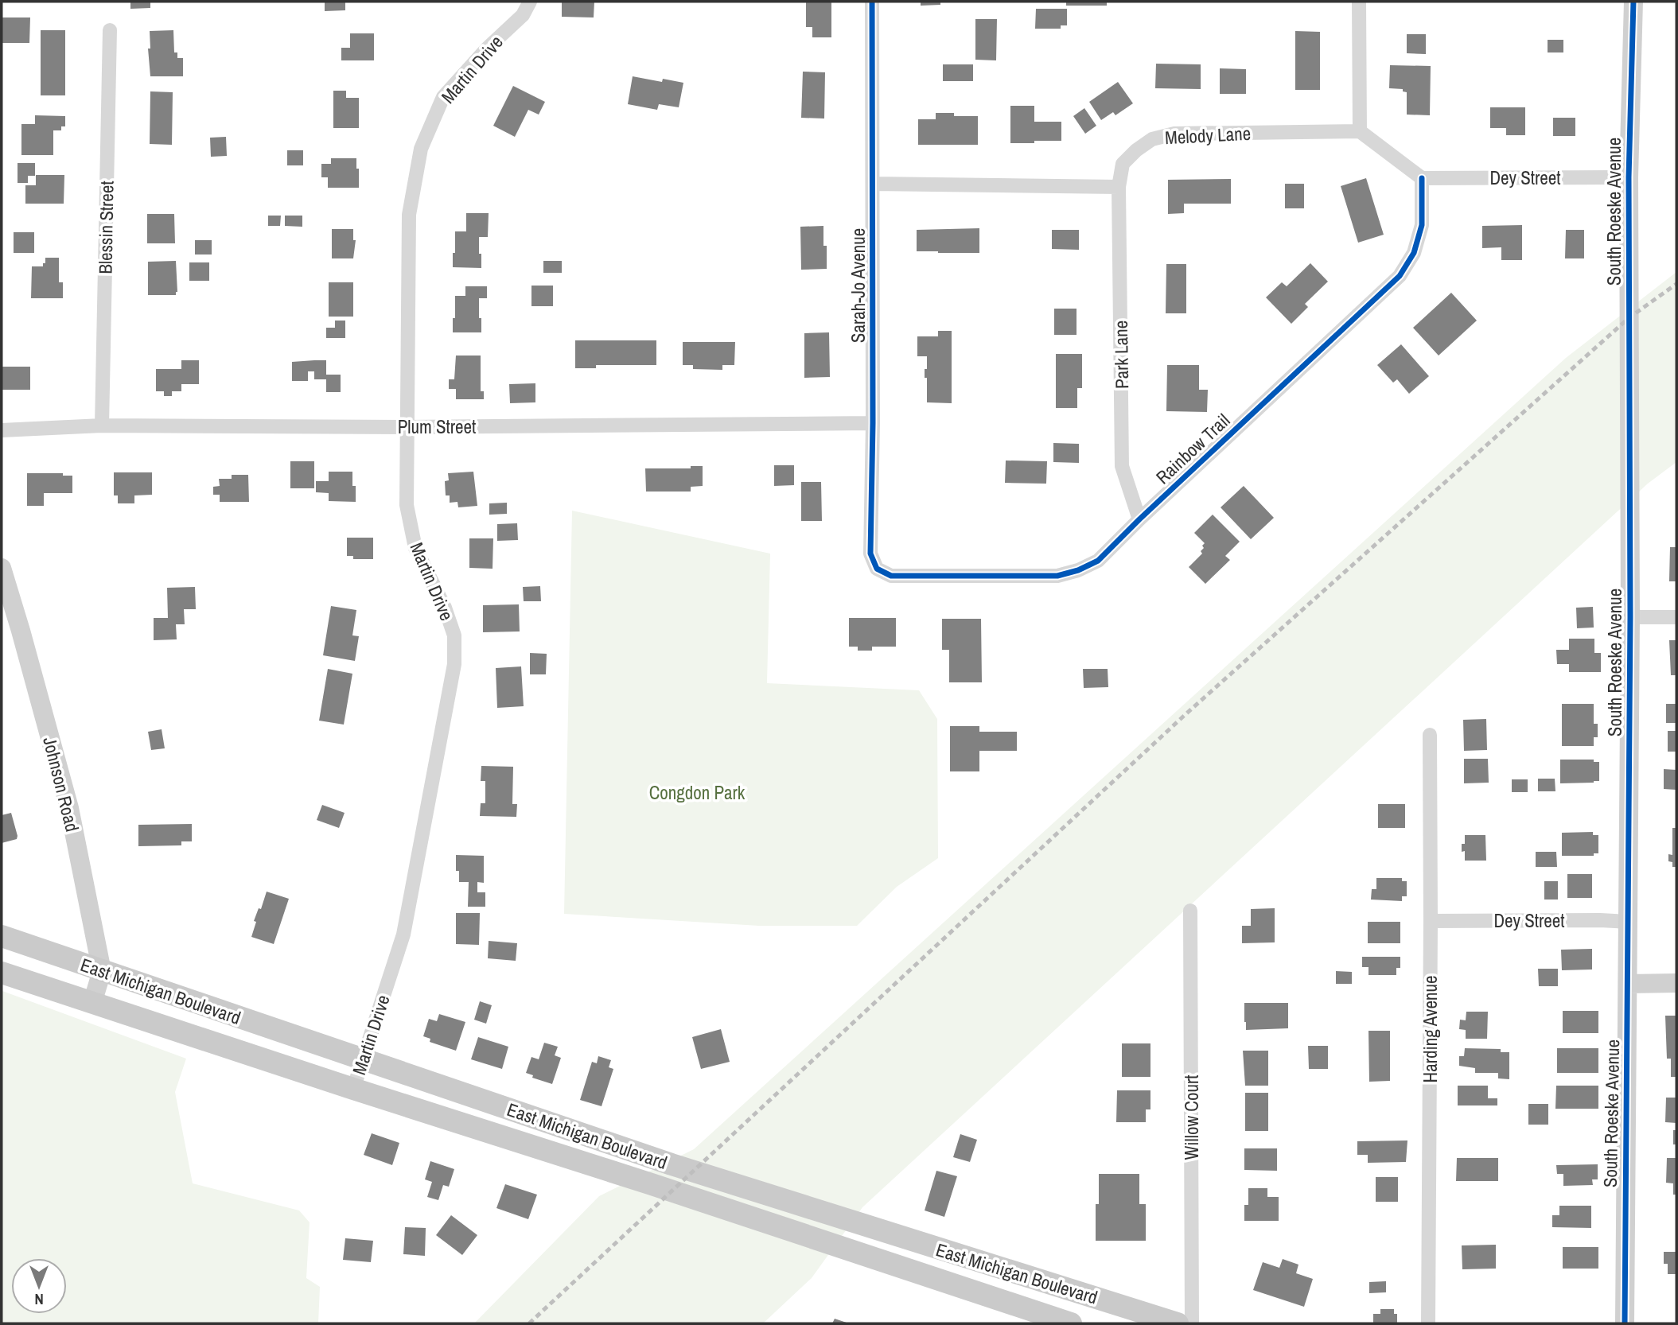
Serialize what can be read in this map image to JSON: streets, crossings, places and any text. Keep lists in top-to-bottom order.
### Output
{
  "streets": {
    "main road": ["East Michigan Boulevard"],
    "street": [
      "Martin Drive",
      "Melody Lane",
      "Dey Street",
      "South Roeske Avenue",
      "Blessin Street",
      "Sarah-Jo Avenue",
      "Park Lane",
      "Plum Street",
      "Rainbow Trail",
      "Johnson Road",
      "Harding Avenue",
      "Willow Court"
    ]
  },
  "crossings": [
    ["Martin Drive", "Plum Street"],
    ["Martin Drive", "East Michigan Boulevard"],
    ["Melody Lane", "Park Lane"],
    ["Dey Street", "South Roeske Avenue"],
    ["Dey Street", "Rainbow Trail"],
    ["Dey Street", "Harding Avenue"],
    ["Blessin Street", "Plum Street"],
    ["Sarah-Jo Avenue", "Plum Street"],
    ["Sarah-Jo Avenue", "Rainbow Trail"],
    ["Park Lane", "Rainbow Trail"],
    ["Johnson Road", "East Michigan Boulevard"]
  ],
  "parks": ["Congdon Park"],
  "north": "bottom"
}
